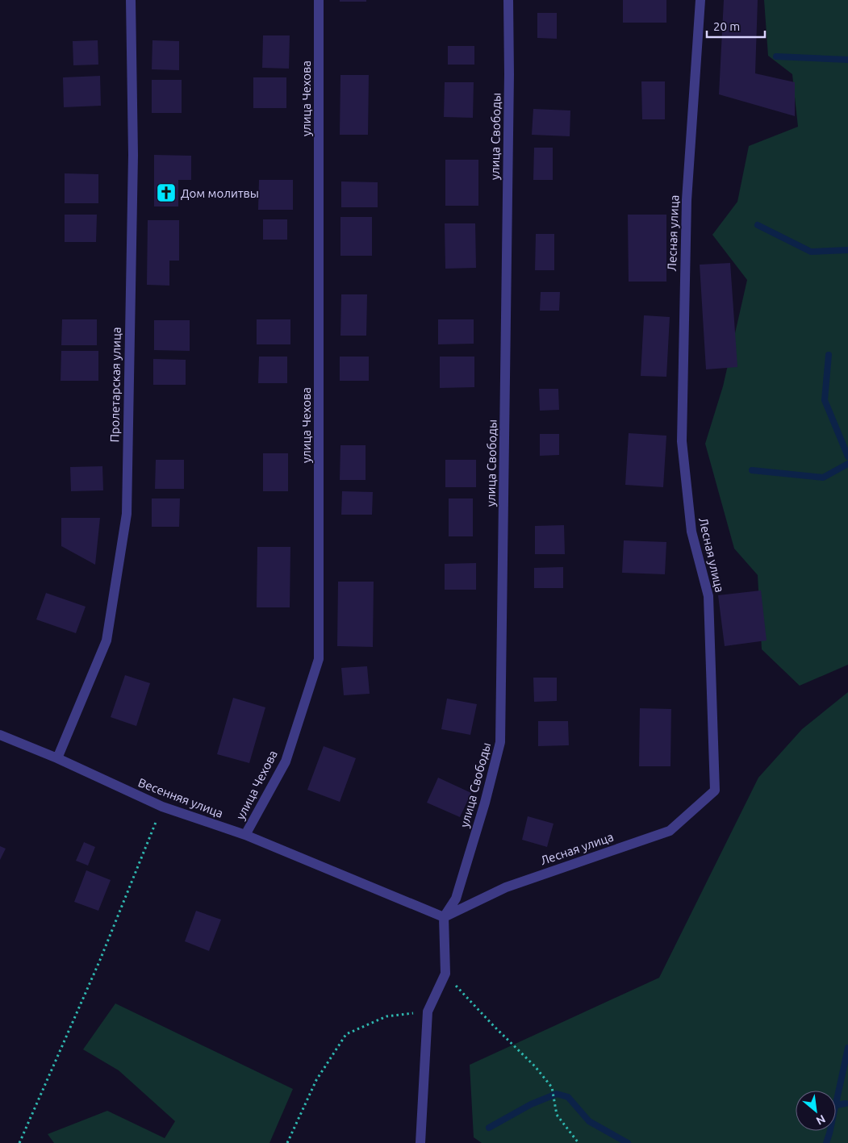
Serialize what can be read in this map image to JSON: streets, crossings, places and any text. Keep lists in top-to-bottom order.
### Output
{
  "streets": {
    "street": [
      "улица Чехова",
      "улица Свободы",
      "Лесная улица",
      "Пролетарская улица",
      "Весенняя улица"
    ]
  },
  "crossings": [
    ["улица Чехова", "Весенняя улица"],
    ["улица Свободы", "Лесная улица"],
    ["улица Свободы", "Весенняя улица"],
    ["Лесная улица", "Весенняя улица"],
    ["Пролетарская улица", "Весенняя улица"]
  ],
  "places": {
    "church": ["Дом молитвы"]
  },
  "scale_bar": "20 m",
  "north": "bottom right"
}
